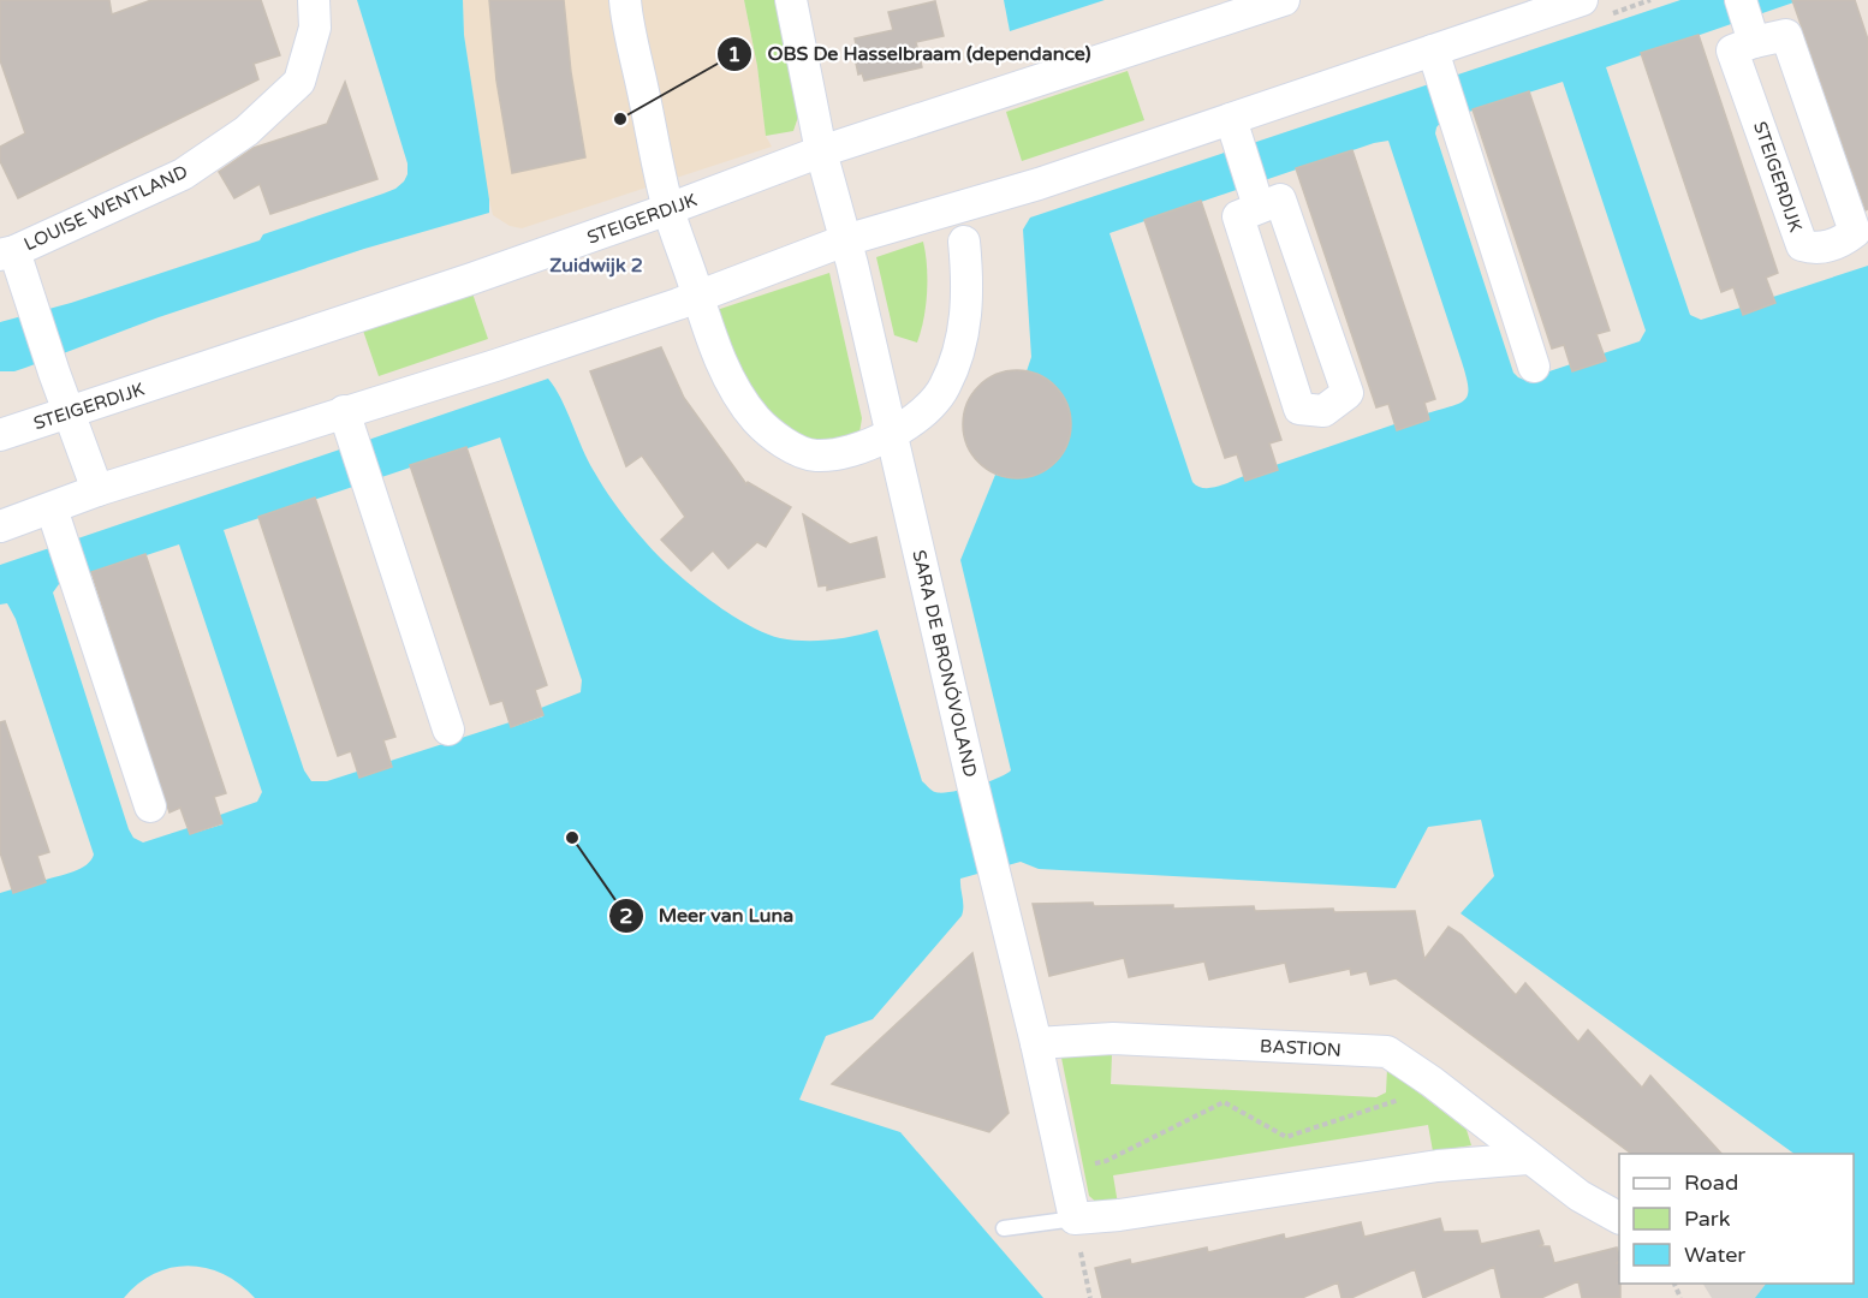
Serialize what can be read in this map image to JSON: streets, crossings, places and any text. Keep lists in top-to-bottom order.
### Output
{
  "streets": {
    "street": [
      "STEIGERDIJK",
      "LOUISE WENTLAND",
      "SARA DE BRONÓVOLAND",
      "BASTION"
    ]
  },
  "crossings": [
    ["STEIGERDIJK", "LOUISE WENTLAND"],
    ["STEIGERDIJK", "SARA DE BRONÓVOLAND"],
    ["SARA DE BRONÓVOLAND", "BASTION"]
  ],
  "districts": ["Zuidwijk 2"],
  "places": ["OBS De Hasselbraam (dependance)", "Meer van Luna"],
  "legend": ["Road", "Park", "Water"]
}
